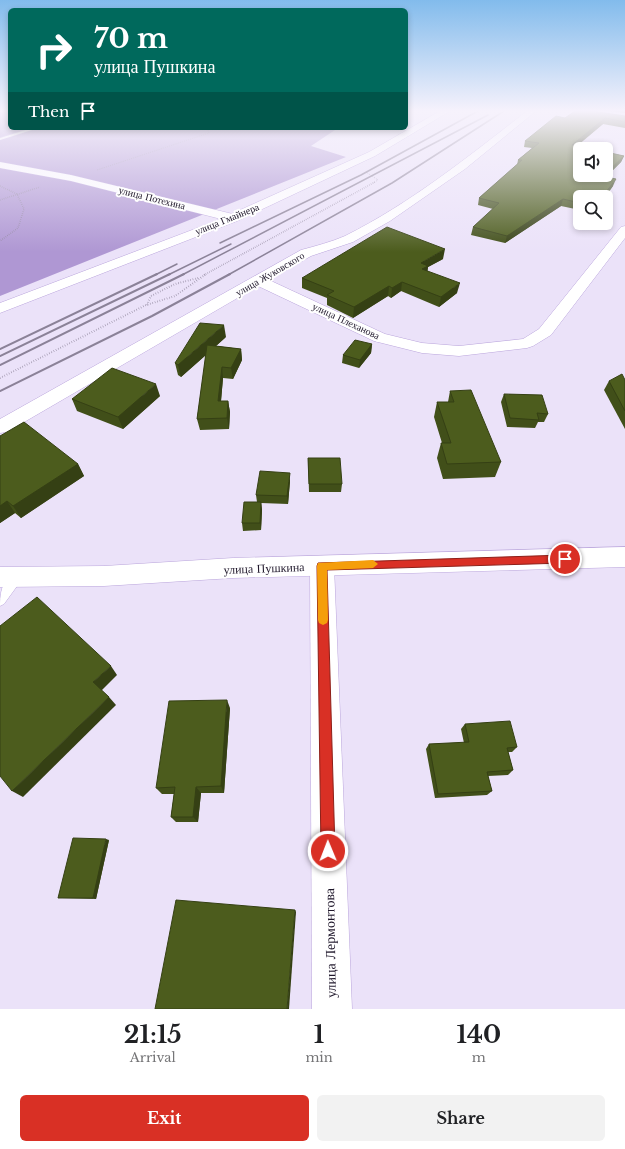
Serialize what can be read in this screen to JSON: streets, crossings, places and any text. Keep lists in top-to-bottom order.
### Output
{
  "streets": {
    "street": [
      "улица Потехина",
      "улица Гмайнера",
      "улица Жуковского",
      "улица Плеханова",
      "улица Пушкина",
      "улица Лермонтова"
    ]
  },
  "crossings": [
    ["улица Потехина", "улица Гмайнера"],
    ["улица Жуковского", "улица Плеханова"],
    ["улица Пушкина", "улица Лермонтова"]
  ],
  "page": {
    "turn": ["70 m", "улица Пушкина"],
    "then": "Then",
    "eta": [
      "21:15",
      "Arrival",
      "1",
      "min",
      "140",
      "m"
    ],
    "buttons": ["Exit", "Share"]
  }
}
